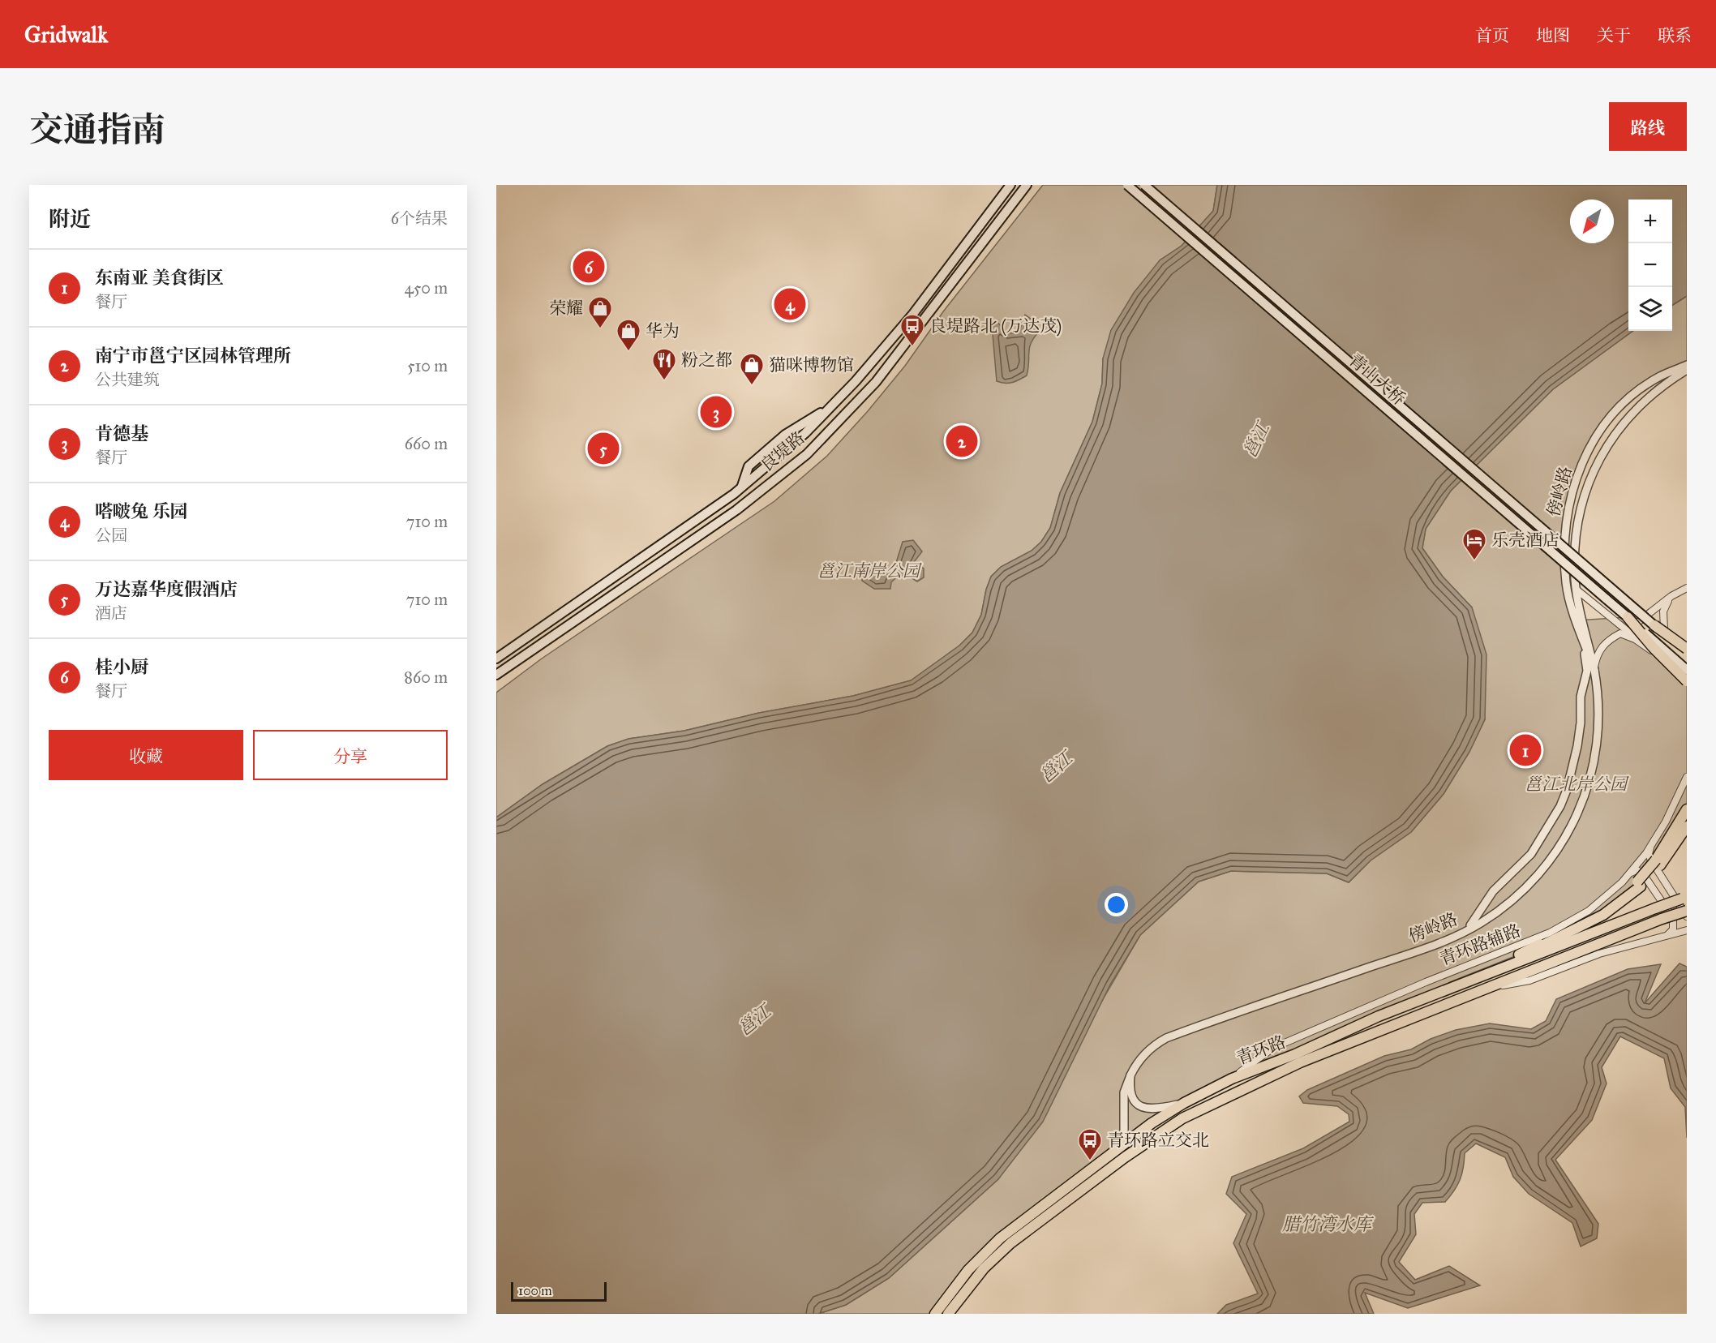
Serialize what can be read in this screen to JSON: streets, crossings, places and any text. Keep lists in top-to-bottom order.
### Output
{
  "streets": {
    "main road": ["青山大桥", "良堤路", "青环路"],
    "street": ["傍岭路", "青环路辅路"]
  },
  "crossings": [
    ["傍岭路", "青环路"],
    ["青环路辅路", "青环路"]
  ],
  "water": ["邕江", "腊竹湾水库"],
  "parks": ["邕江南岸公园", "邕江北岸公园"],
  "places": {
    "shop": ["荣耀", "华为", "猫咪博物馆"],
    "bus stop": ["良堤路北 (万达茂)", "青环路立交北"],
    "restaurant": ["粉之都"],
    "hotel": ["乐壳酒店"]
  },
  "scale_bar": "100 m",
  "north": "bottom left",
  "page": {
    "header": "Gridwalk",
    "nav": [
      "首页",
      "地图",
      "关于",
      "联系"
    ],
    "title": "交通指南",
    "buttons": [
      "路线",
      ["收藏", "分享"]
    ],
    "heading": ["附近", "6个结果"],
    "map_buttons": ["+", "−"],
    "list": [
      {
        "mark": "1",
        "name": "东南亚 美食街区",
        "note": "餐厅",
        "value": "450 m"
      },
      {
        "mark": "2",
        "name": "南宁市邕宁区园林管理所",
        "note": "公共建筑",
        "value": "510 m"
      },
      {
        "mark": "3",
        "name": "肯德基",
        "note": "餐厅",
        "value": "660 m"
      },
      {
        "mark": "4",
        "name": "嗒啵兔 乐园",
        "note": "公园",
        "value": "710 m"
      },
      {
        "mark": "5",
        "name": "万达嘉华度假酒店",
        "note": "酒店",
        "value": "710 m"
      },
      {
        "mark": "6",
        "name": "桂小厨",
        "note": "餐厅",
        "value": "860 m"
      }
    ],
    "pins": [
      "6",
      "4",
      "3",
      "2",
      "5",
      "1"
    ],
    "scale": "100 m"
  }
}
